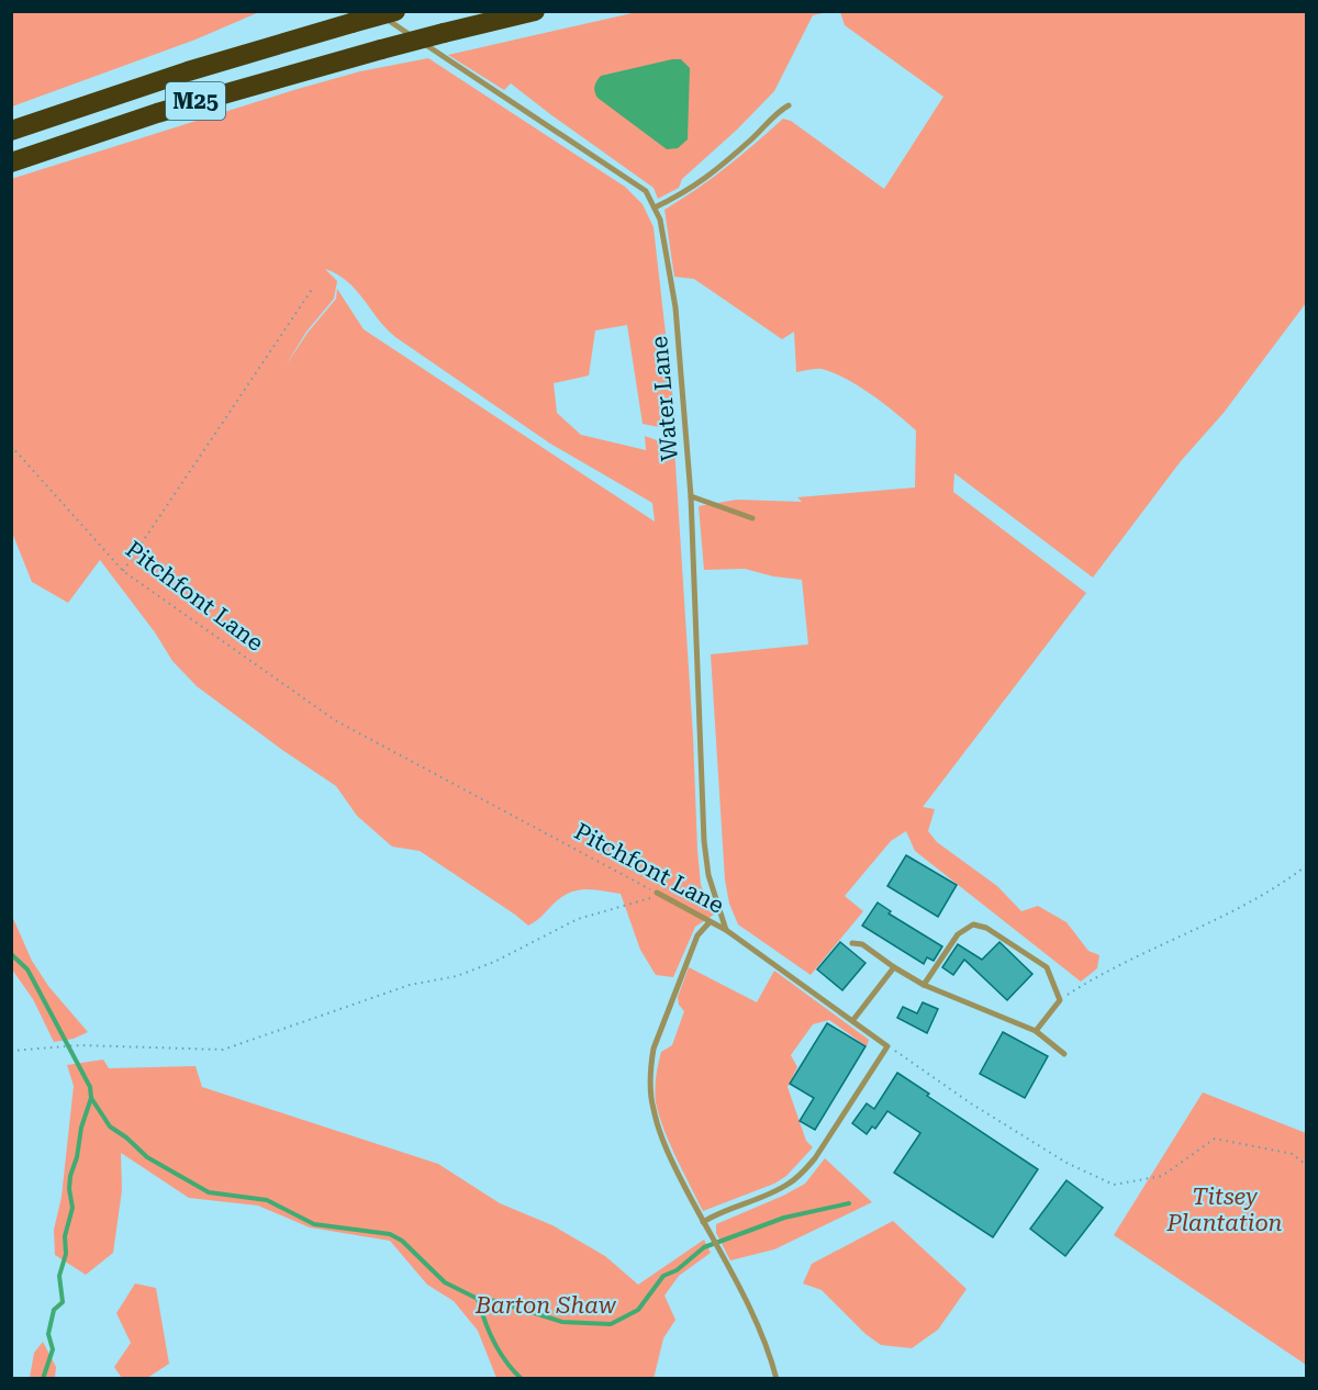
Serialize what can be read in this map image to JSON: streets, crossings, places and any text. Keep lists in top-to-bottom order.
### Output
{
  "streets": {
    "highway": ["M25"],
    "lane": ["Water Lane", "Pitchfont Lane"]
  },
  "crossings": [
    ["Water Lane", "Pitchfont Lane"]
  ],
  "parks": ["Titsey Plantation", "Barton Shaw"]
}
